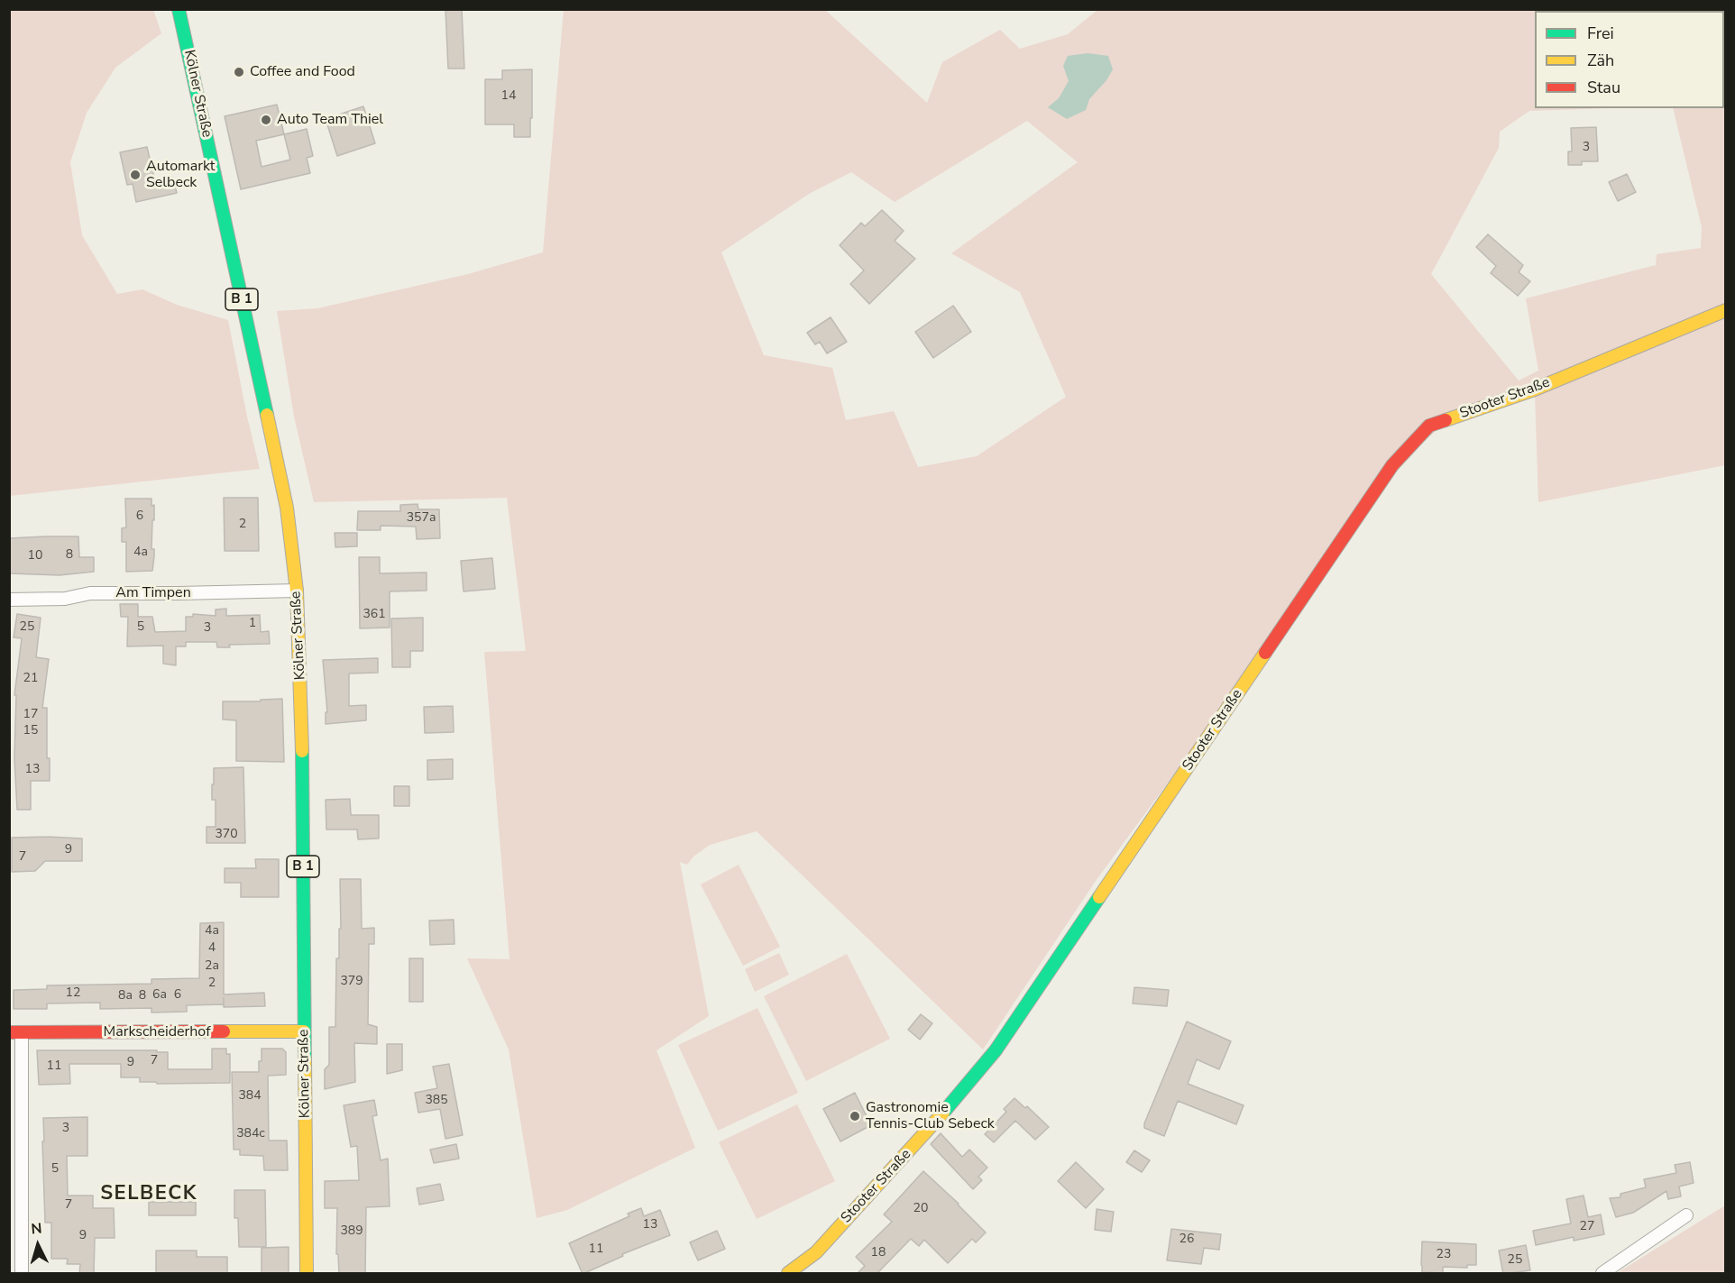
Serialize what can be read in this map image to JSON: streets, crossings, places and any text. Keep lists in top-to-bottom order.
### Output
{
  "streets": {
    "street": [
      "Kölner Straße",
      "B 1",
      "Stooter Straße",
      "Am Timpen",
      "Markscheiderhof"
    ]
  },
  "crossings": [
    ["Kölner Straße", "Am Timpen"],
    ["Kölner Straße", "Markscheiderhof"]
  ],
  "districts": ["SELBECK"],
  "places": [
    "Coffee and Food",
    "Auto Team Thiel",
    "Automarkt Selbeck",
    "Gastronomie Tennis-Club Sebeck"
  ],
  "house_numbers": [
    "14",
    "3",
    "6",
    "357a",
    "2",
    "4a",
    "8",
    "10",
    "361",
    "1",
    "25",
    "5",
    "3",
    "21",
    "17",
    "15",
    "13",
    "370",
    "9",
    "7",
    "4a",
    "4",
    "2a",
    "379",
    "2",
    "12",
    "6a",
    "6",
    "8a",
    "8",
    "7",
    "9",
    "11",
    "384",
    "385",
    "3",
    "384c",
    "5",
    "7",
    "20",
    "13",
    "27",
    "389",
    "9",
    "26",
    "11",
    "18",
    "23",
    "25"
  ],
  "legend": ["Frei", "Zäh", "Stau"],
  "north": "top"
}
